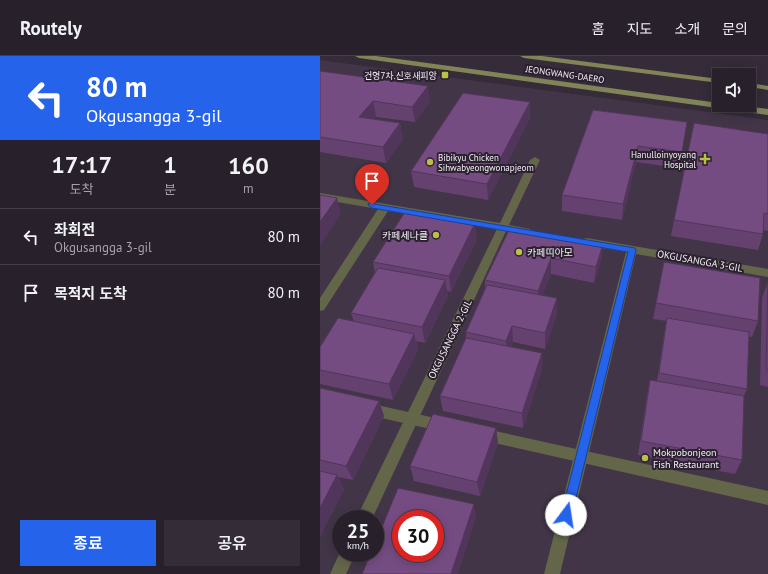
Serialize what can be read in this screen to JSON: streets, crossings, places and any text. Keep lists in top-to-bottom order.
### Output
{
  "streets": {
    "street": ["JEONGWANG-DAERO", "OKGUSANGGA 3-GIL", "OKGUSANGGA 2-GIL"]
  },
  "places": {
    "transit": ["건영7차.신호새피앙"],
    "health": ["Hanulloinyoyang Hospital"],
    "other": [
      "Bibikyu Chicken Sihwabyeongwonapjeom",
      "카페세나클",
      "카페띠아모",
      "Mokpobonjeon Fish Restaurant"
    ]
  },
  "page": {
    "header": "Routely",
    "nav": [
      "홈",
      "지도",
      "소개",
      "문의"
    ],
    "turn": ["80 m", "Okgusangga 3-gil"],
    "eta": [
      "17:17",
      "도착",
      "1",
      "분",
      "160",
      "m"
    ],
    "list": [
      {
        "name": "좌회전",
        "note": "Okgusangga 3-gil",
        "value": "80 m"
      },
      {
        "name": "목적지 도착",
        "value": "80 m"
      }
    ],
    "speed": "25 km/h",
    "limit": "30",
    "buttons": ["종료", "공유"]
  }
}
